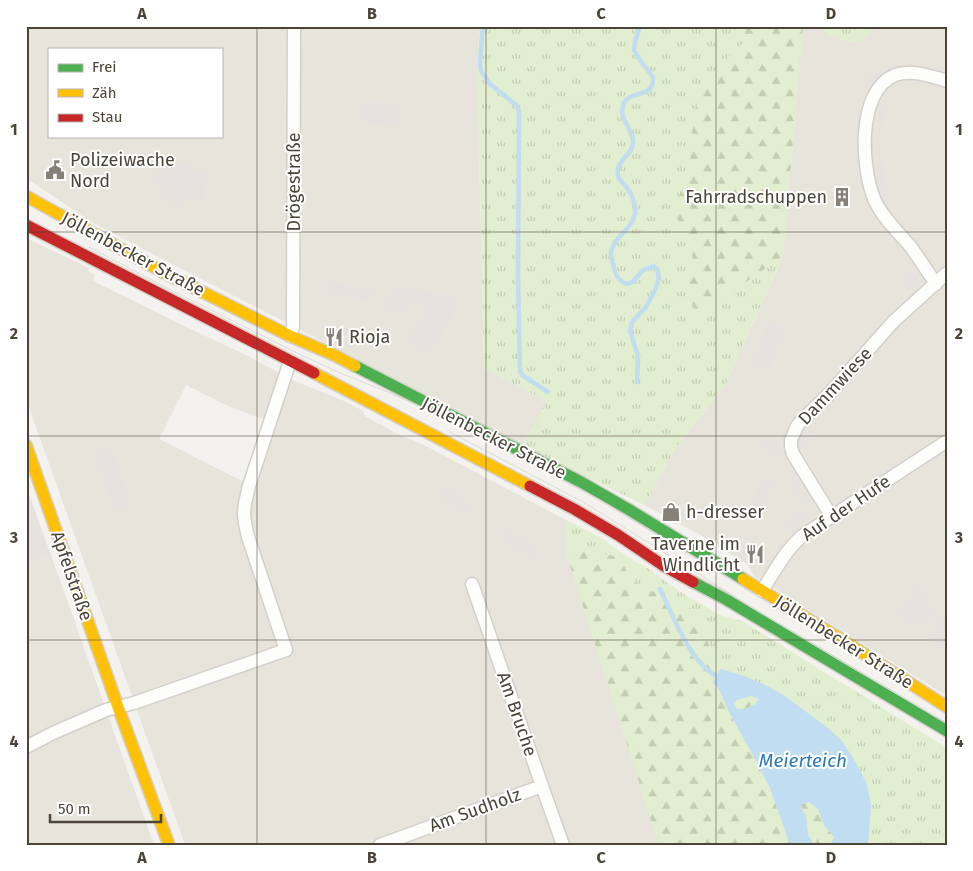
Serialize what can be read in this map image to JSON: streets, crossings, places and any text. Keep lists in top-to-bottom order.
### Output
{
  "streets": {
    "main road": ["Jöllenbecker Straße", "Apfelstraße"],
    "street": [
      "Drögestraße",
      "Dammwiese",
      "Auf der Hufe",
      "Am Bruche",
      "Am Sudholz"
    ]
  },
  "crossings": [
    ["Drögestraße", "Jöllenbecker Straße"],
    ["Jöllenbecker Straße", "Auf der Hufe"],
    ["Dammwiese", "Auf der Hufe"],
    ["Am Bruche", "Am Sudholz"]
  ],
  "water": ["Meierteich"],
  "places": {
    "public building": ["Polizeiwache Nord"],
    "building": ["Fahrradschuppen"],
    "restaurant": ["Rioja", "Taverne im Windlicht"],
    "shop": ["h-dresser"]
  },
  "legend": ["Frei", "Zäh", "Stau"],
  "scale_bar": "50 m",
  "grid": {
    "columns": [
      "A",
      "B",
      "C",
      "D"
    ],
    "rows": [
      "1",
      "2",
      "3",
      "4"
    ]
  }
}
